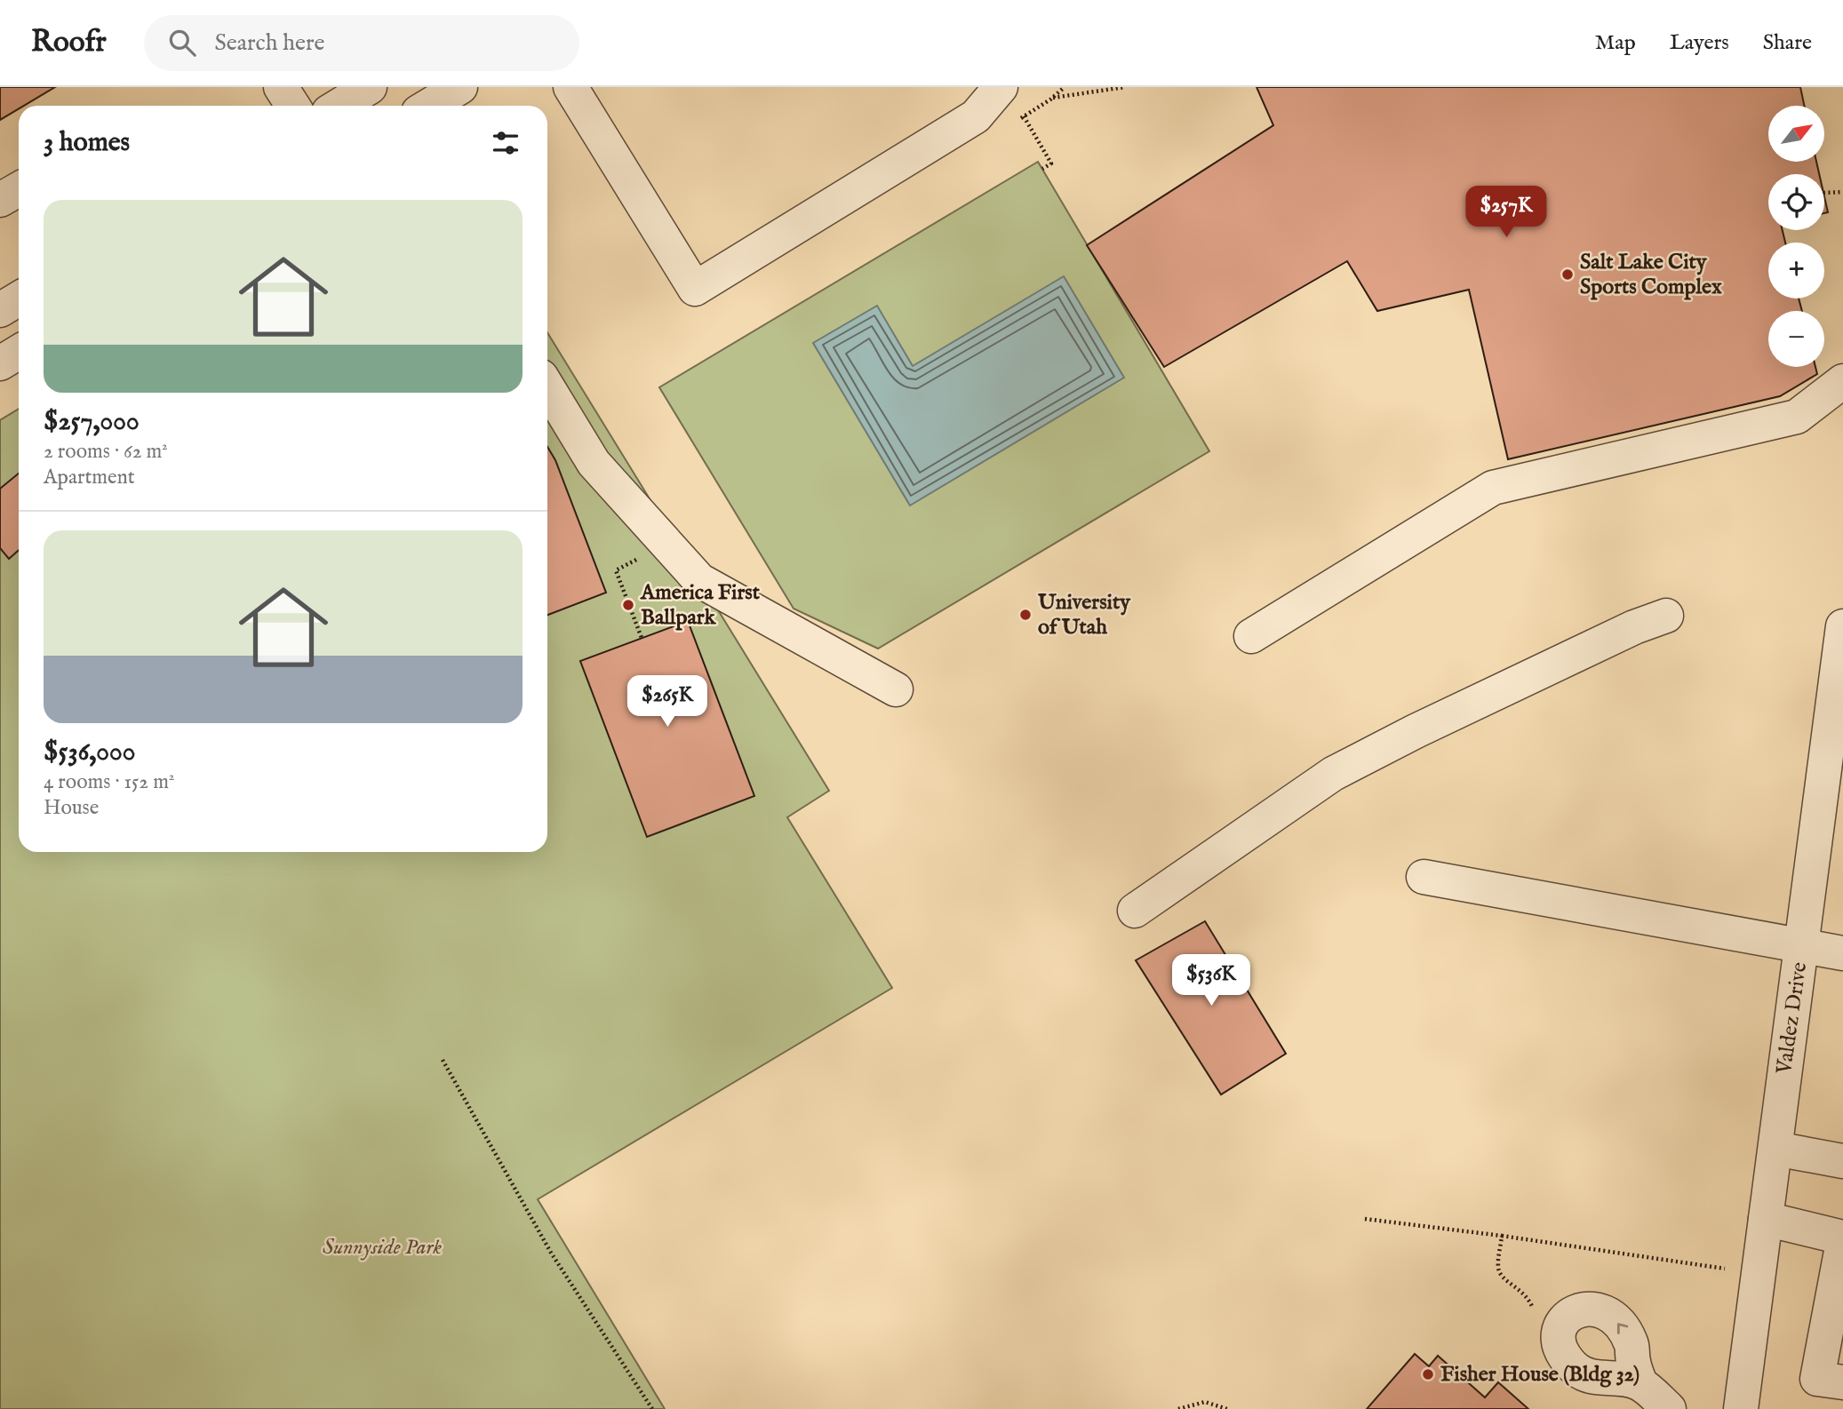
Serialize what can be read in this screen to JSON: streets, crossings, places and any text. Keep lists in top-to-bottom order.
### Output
{
  "streets": {
    "street": ["Valdez Drive"]
  },
  "parks": ["Sunnyside Park"],
  "places": [
    "Salt Lake City Sports Complex",
    "America First Ballpark",
    "University of Utah",
    "Fisher House (Bldg 32)"
  ],
  "north": "top right",
  "page": {
    "header": "Roofr",
    "search": "Search here",
    "nav": ["Map", "Layers", "Share"],
    "map_buttons": ["+", "−"],
    "heading": "3 homes",
    "list": [
      {
        "name": "$257,000",
        "note": "2 rooms · 62 m² · Apartment"
      },
      {
        "name": "$536,000",
        "note": "4 rooms · 152 m² · House"
      }
    ],
    "price": ["$257K", "$265K", "$536K"]
  }
}
